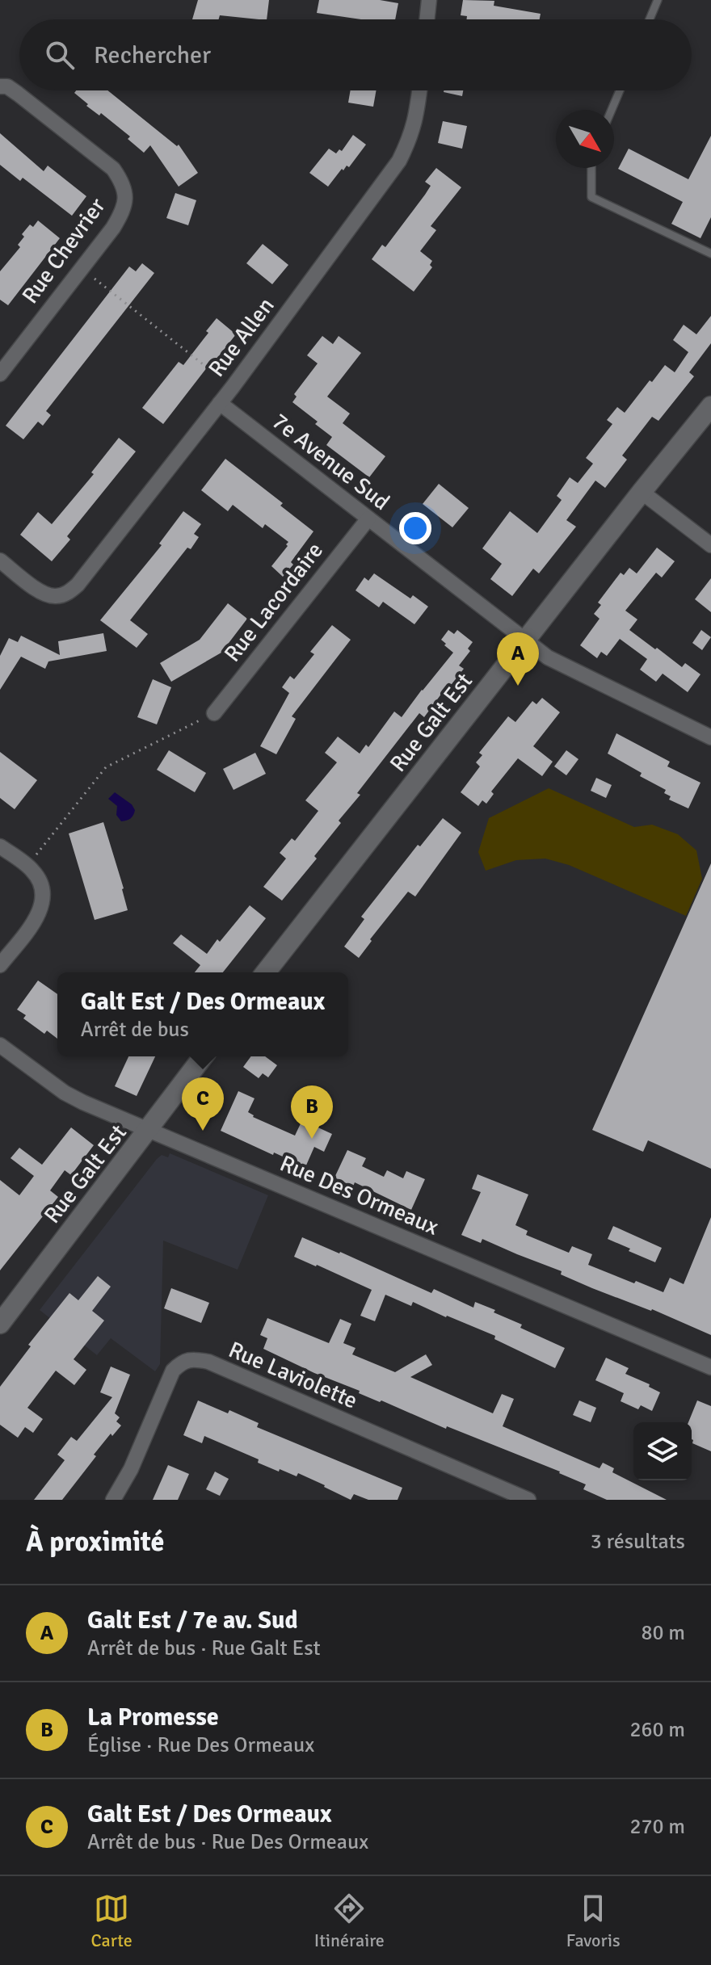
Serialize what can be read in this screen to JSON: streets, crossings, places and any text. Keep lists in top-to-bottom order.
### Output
{
  "streets": {
    "main road": ["Rue Galt Est"],
    "street": [
      "Rue Chevrier",
      "Rue Allen",
      "7e Avenue Sud",
      "Rue Lacordaire",
      "Rue Des Ormeaux",
      "Rue Laviolette"
    ]
  },
  "crossings": [
    ["Rue Allen", "7e Avenue Sud"],
    ["7e Avenue Sud", "Rue Lacordaire"],
    ["7e Avenue Sud", "Rue Galt Est"],
    ["Rue Galt Est", "Rue Des Ormeaux"]
  ],
  "north": "bottom right",
  "page": {
    "search": "Rechercher",
    "pins": ["A", "C", "B"],
    "popup": ["Galt Est / Des Ormeaux", "Arrêt de bus"],
    "heading": ["À proximité", "3 résultats"],
    "list": [
      {
        "mark": "A",
        "name": "Galt Est / 7e av. Sud",
        "note": "Arrêt de bus · Rue Galt Est",
        "value": "80 m"
      },
      {
        "mark": "B",
        "name": "La Promesse",
        "note": "Église · Rue Des Ormeaux",
        "value": "260 m"
      },
      {
        "mark": "C",
        "name": "Galt Est / Des Ormeaux",
        "note": "Arrêt de bus · Rue Des Ormeaux",
        "value": "270 m"
      }
    ],
    "nav": ["Carte", "Itinéraire", "Favoris"]
  }
}
